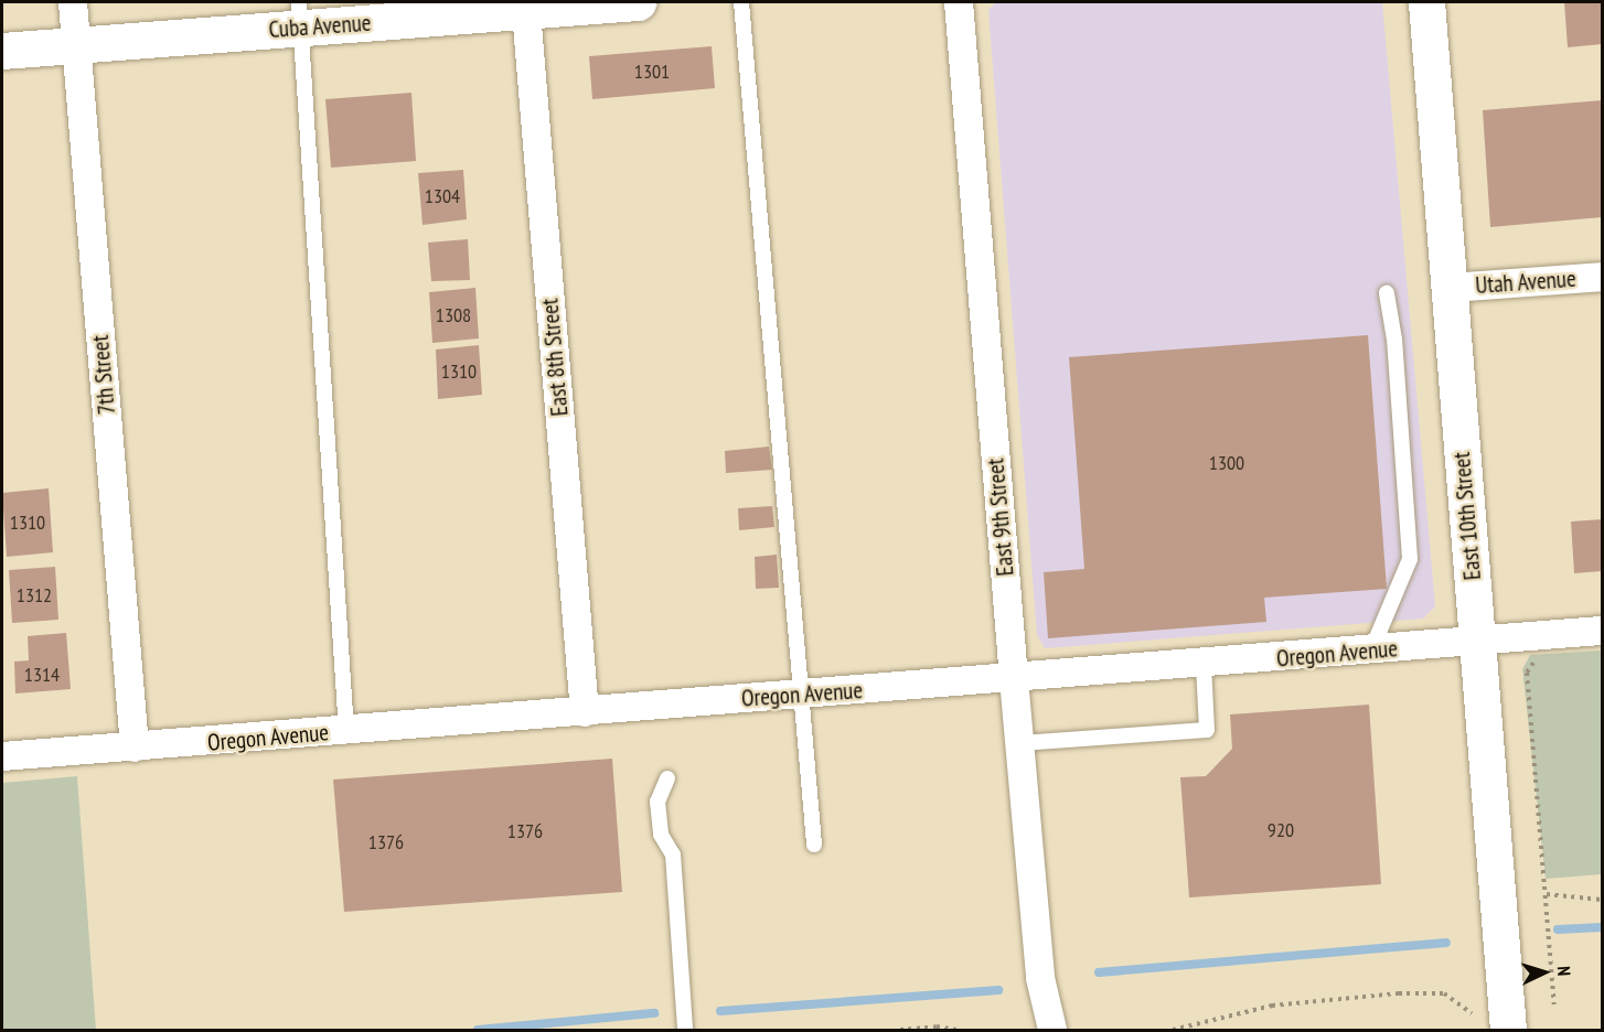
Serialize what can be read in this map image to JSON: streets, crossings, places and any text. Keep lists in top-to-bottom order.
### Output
{
  "streets": {
    "main road": ["Cuba Avenue", "East 10th Street"],
    "street": [
      "Utah Avenue",
      "East 8th Street",
      "7th Street",
      "East 9th Street",
      "Oregon Avenue"
    ]
  },
  "crossings": [
    ["Cuba Avenue", "East 8th Street"],
    ["Cuba Avenue", "7th Street"],
    ["Utah Avenue", "East 10th Street"],
    ["East 8th Street", "Oregon Avenue"],
    ["7th Street", "Oregon Avenue"],
    ["East 10th Street", "Oregon Avenue"],
    ["East 9th Street", "Oregon Avenue"]
  ],
  "house_numbers": [
    "1301",
    "1304",
    "1308",
    "1310",
    "1300",
    "1310",
    "1312",
    "1314",
    "920",
    "1376",
    "1376"
  ],
  "north": "right"
}
